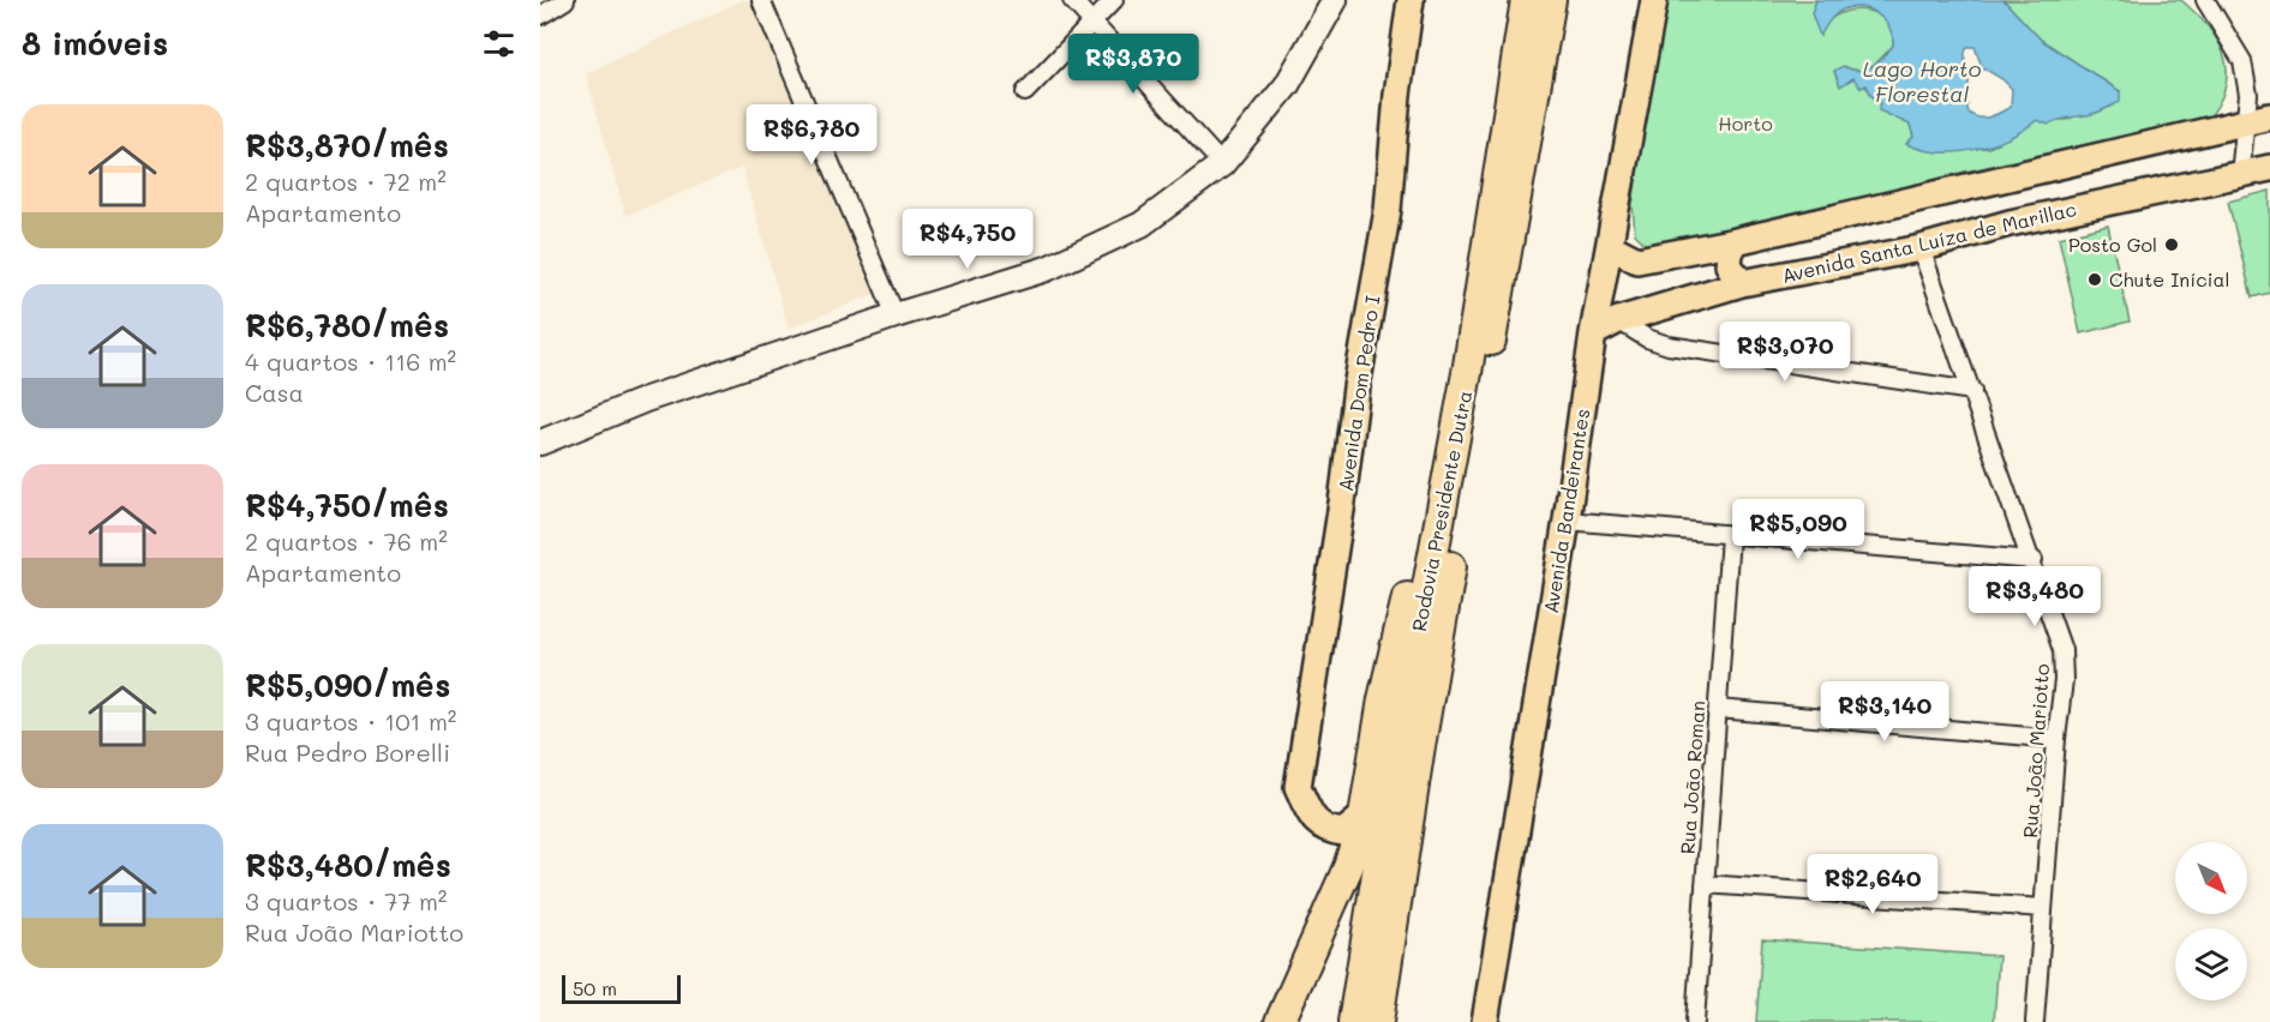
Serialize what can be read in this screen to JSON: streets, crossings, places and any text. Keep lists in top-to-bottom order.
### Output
{
  "streets": {
    "highway": ["Rodovia Presidente Dutra"],
    "main road": ["Avenida Santa Luíza de Marillac", "Avenida Dom Pedro I", "Avenida Bandeirantes"],
    "street": ["Rua João Mariotto", "Rua João Roman"]
  },
  "crossings": [
    ["Avenida Santa Luíza de Marillac", "Avenida Bandeirantes"],
    ["Avenida Santa Luíza de Marillac", "Rua João Mariotto"]
  ],
  "water": ["Lago Horto Florestal"],
  "parks": ["Horto"],
  "places": ["Posto Gol", "Chute Inícial"],
  "scale_bar": "50 m",
  "north": "bottom right",
  "page": {
    "heading": "8 imóveis",
    "price": [
      "R$3,870",
      "R$6,780",
      "R$4,750",
      "R$3,070",
      "R$5,090",
      "R$3,480",
      "R$3,140",
      "R$2,640"
    ],
    "list": [
      {
        "name": "R$3,870/mês",
        "note": "2 quartos · 72 m² · Apartamento"
      },
      {
        "name": "R$6,780/mês",
        "note": "4 quartos · 116 m² · Casa"
      },
      {
        "name": "R$4,750/mês",
        "note": "2 quartos · 76 m² · Apartamento"
      },
      {
        "name": "R$5,090/mês",
        "note": "3 quartos · 101 m² · Rua Pedro Borelli"
      },
      {
        "name": "R$3,480/mês",
        "note": "3 quartos · 77 m² · Rua João Mariotto"
      }
    ],
    "scale": "50 m"
  }
}
